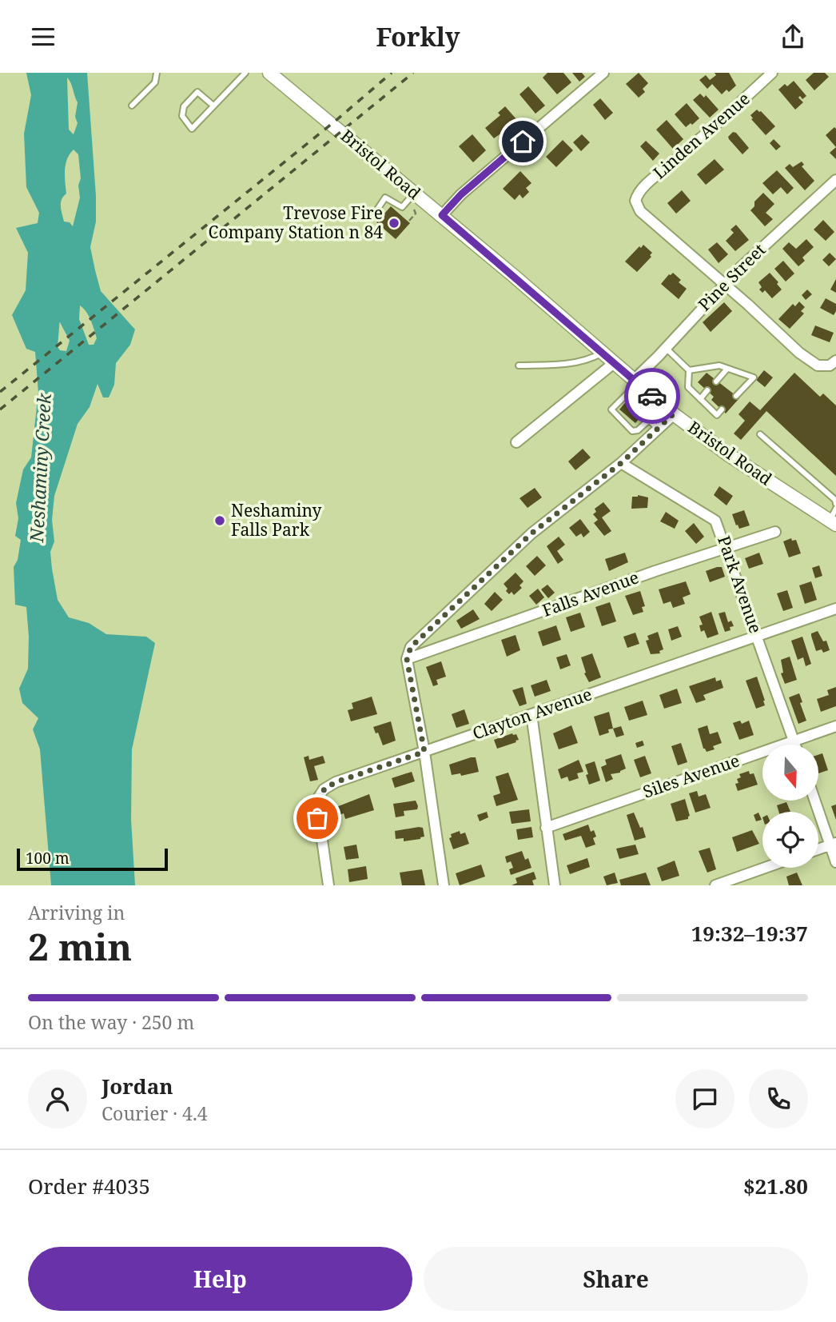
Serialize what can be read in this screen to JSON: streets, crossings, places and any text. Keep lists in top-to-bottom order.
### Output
{
  "streets": {
    "main road": ["Bristol Road"],
    "street": [
      "Linden Avenue",
      "Pine Street",
      "Park Avenue",
      "Falls Avenue",
      "Clayton Avenue",
      "Siles Avenue"
    ]
  },
  "crossings": [
    ["Linden Avenue", "Pine Street"],
    ["Bristol Road", "Pine Street"],
    ["Park Avenue", "Falls Avenue"],
    ["Park Avenue", "Clayton Avenue"],
    ["Park Avenue", "Siles Avenue"]
  ],
  "water": ["Neshaminy Creek"],
  "places": ["Trevose Fire Company Station n 84", "Neshaminy Falls Park"],
  "scale_bar": "100 m",
  "north": "bottom",
  "page": {
    "header": "Forkly",
    "scale": "100 m",
    "heading": ["2 min", "Arriving in", "19:32–19:37"],
    "panel": [
      "Jordan",
      "Courier · 4.4",
      "Order #4035",
      "$21.80"
    ],
    "bar": "On the way · 250 m",
    "buttons": ["Help", "Share"]
  }
}
